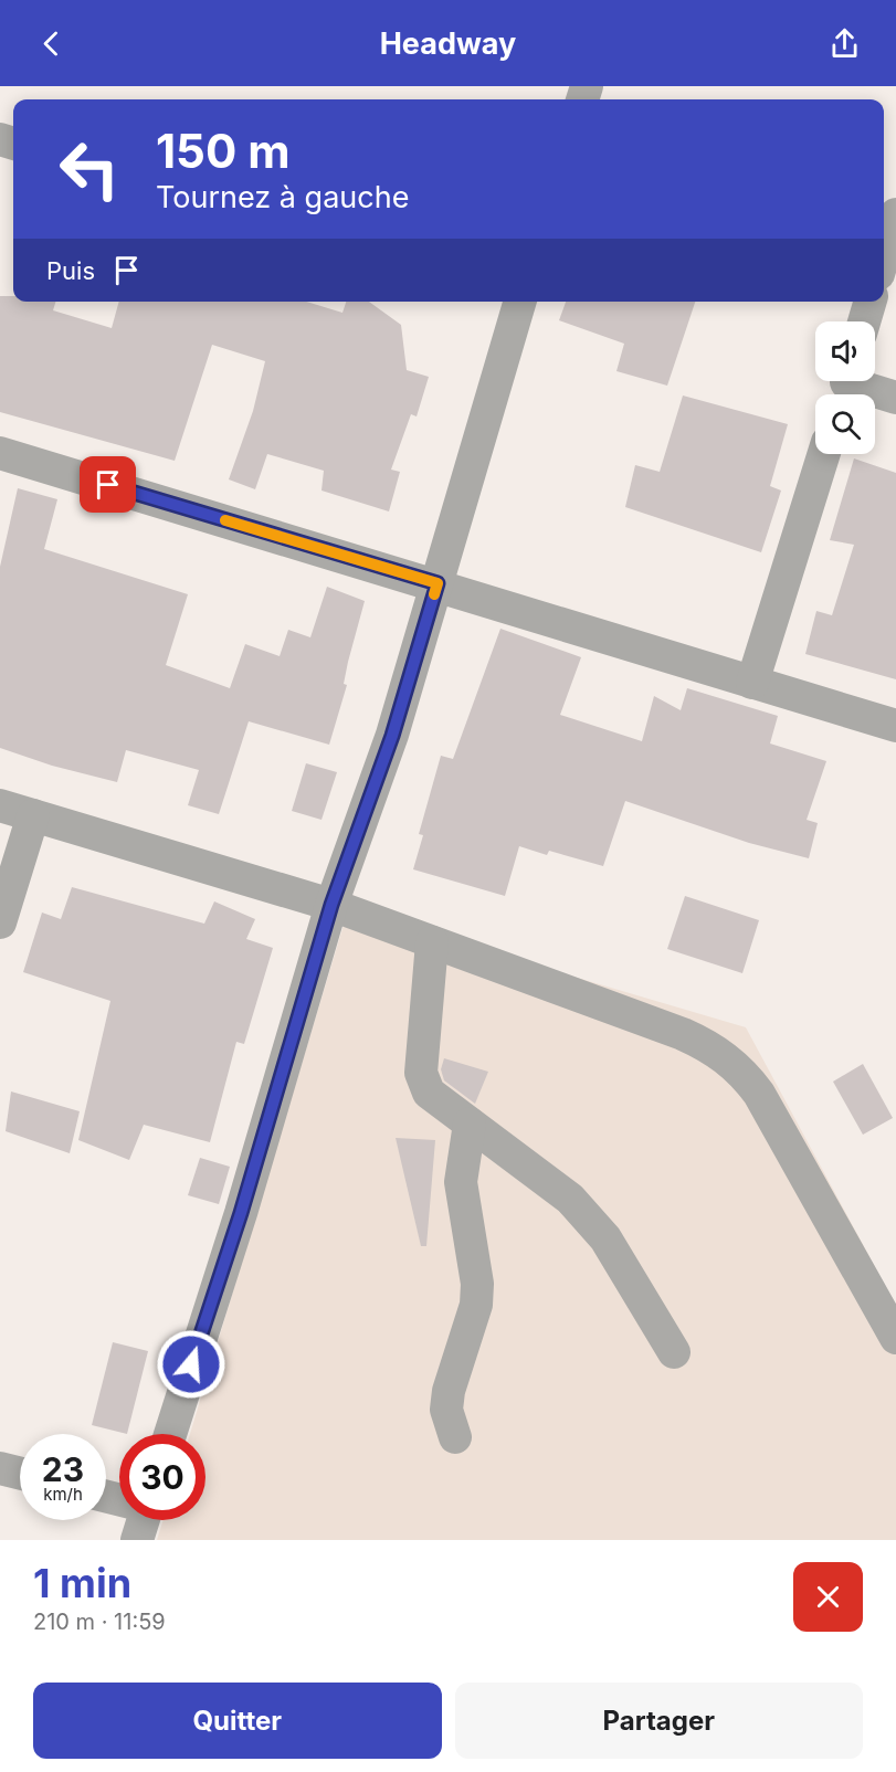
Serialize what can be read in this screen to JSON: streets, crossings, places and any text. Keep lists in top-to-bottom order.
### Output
{
  "page": {
    "header": "Headway",
    "turn": ["150 m", "Tournez à gauche"],
    "then": "Puis",
    "speed": "23 km/h",
    "limit": "30",
    "heading": ["1 min", "210 m · 11:59"],
    "buttons": ["Quitter", "Partager"]
  }
}
